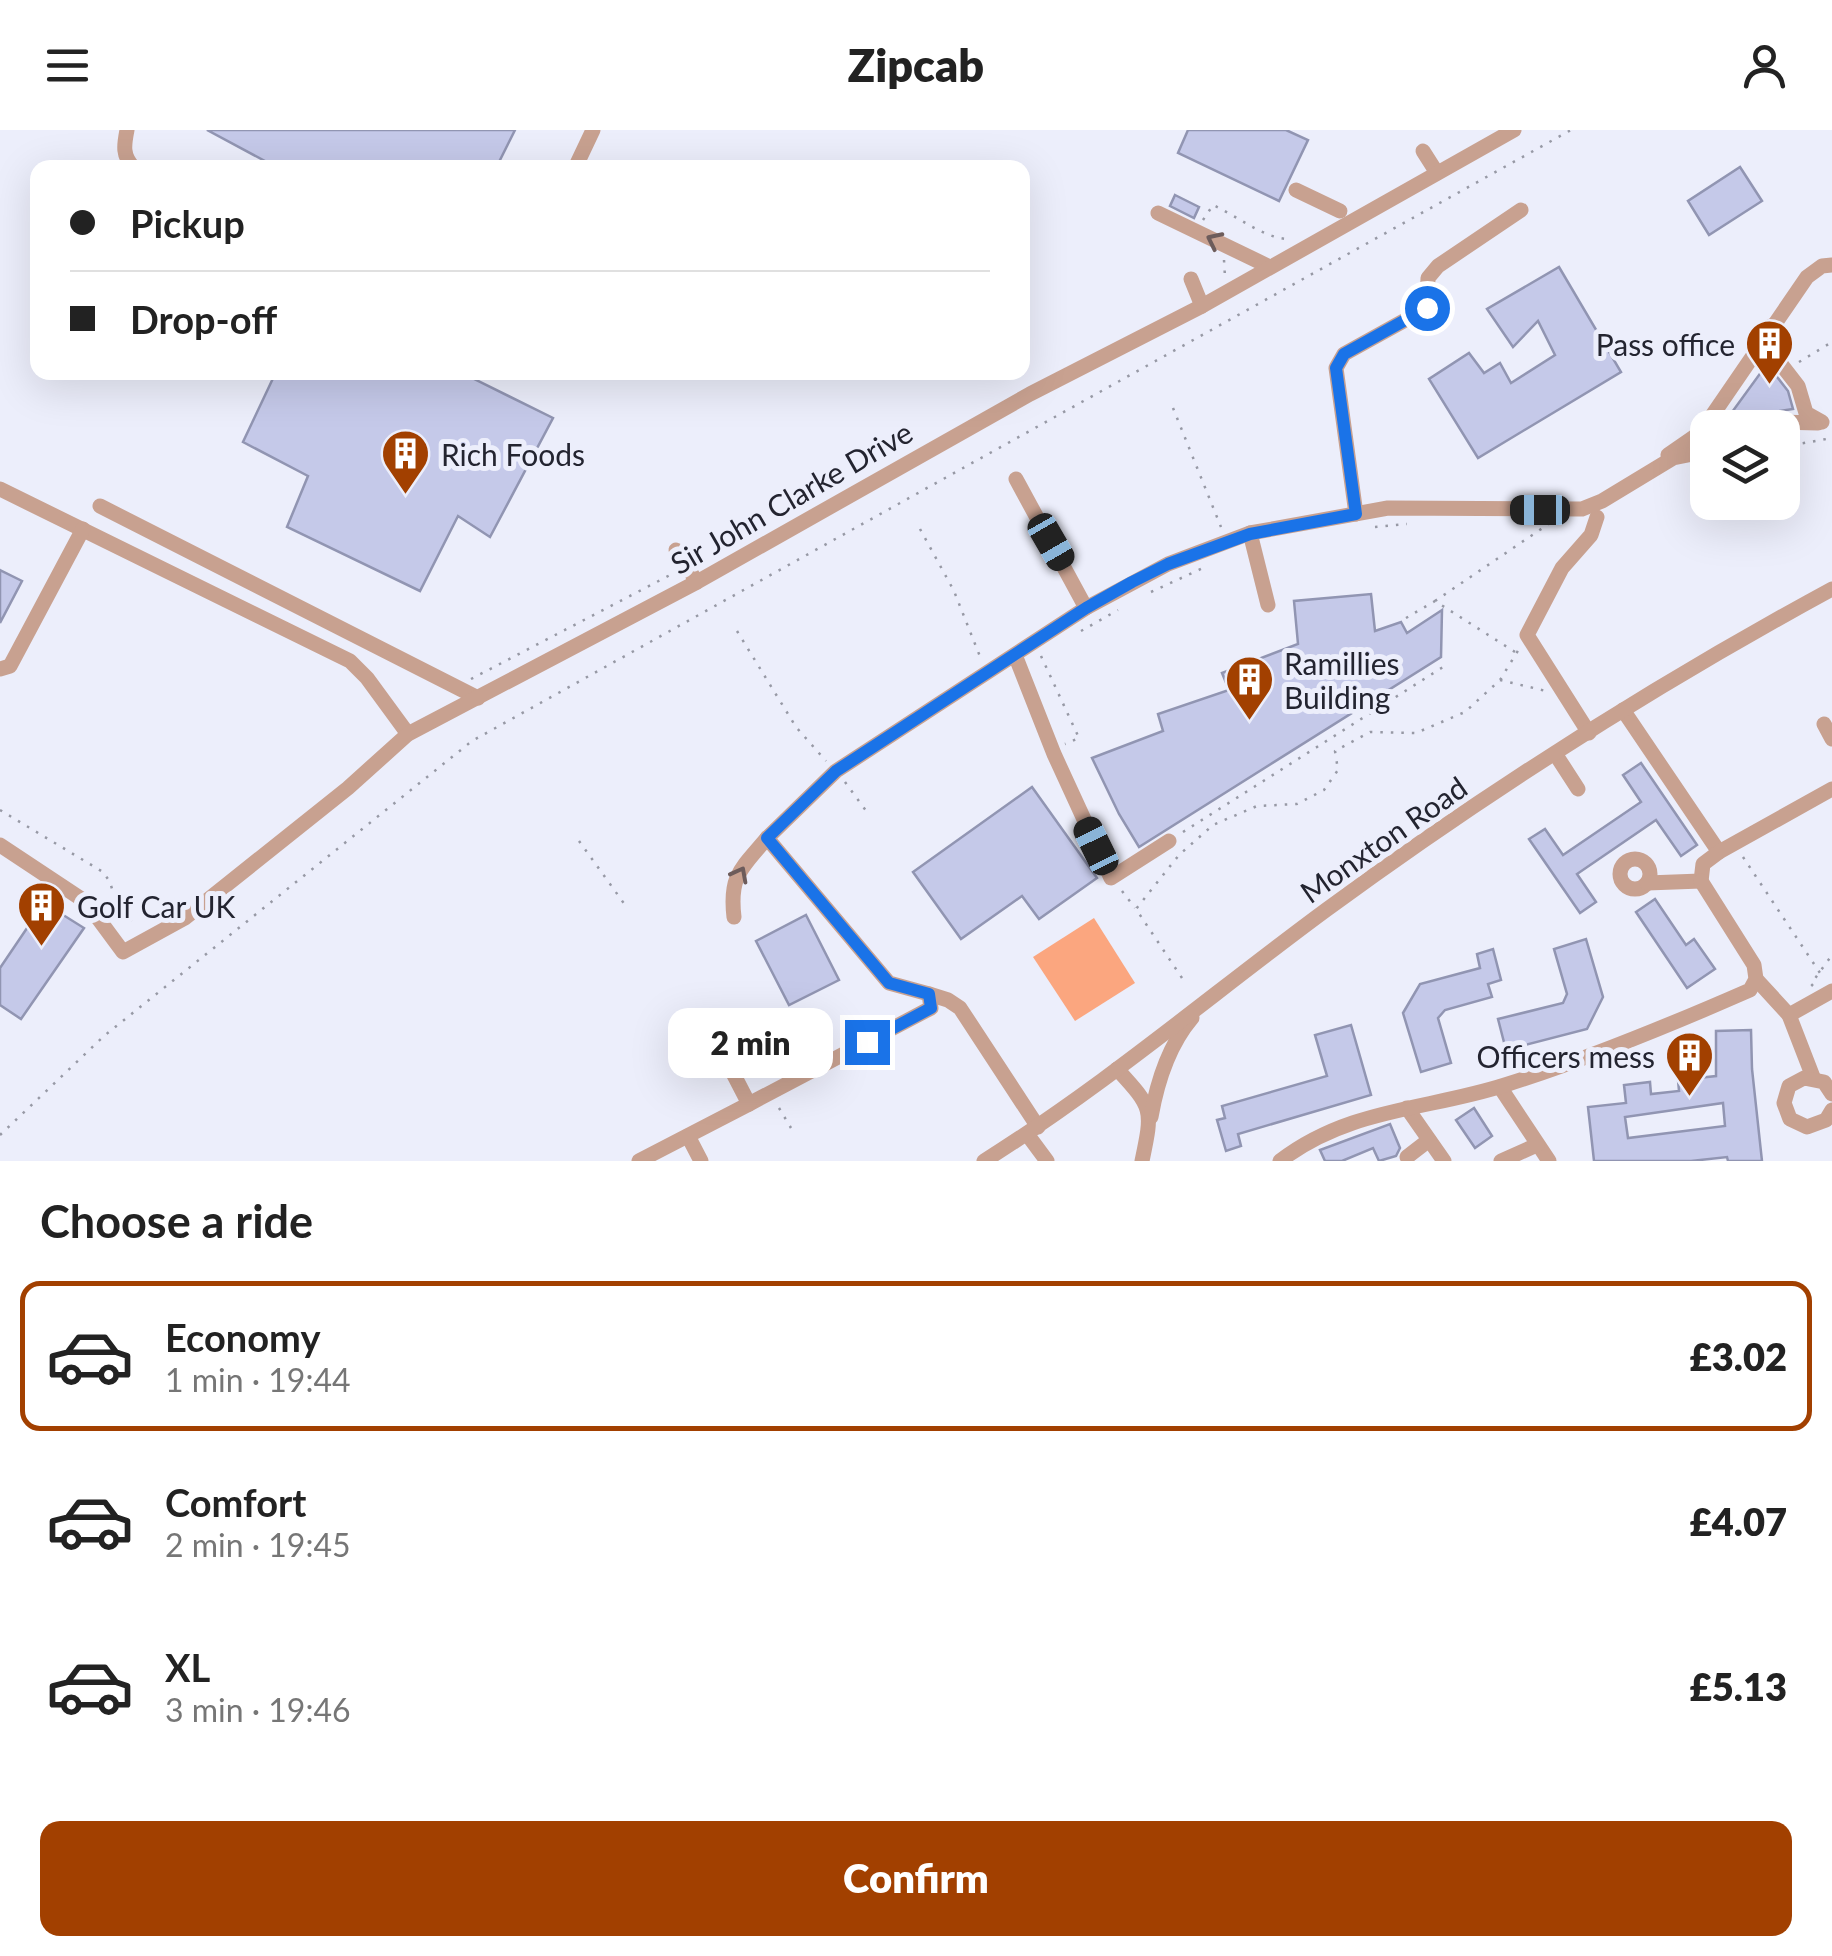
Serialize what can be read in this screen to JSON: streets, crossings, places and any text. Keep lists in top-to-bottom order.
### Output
{
  "streets": {
    "street": ["Sir John Clarke Drive", "Monxton Road"]
  },
  "places": {
    "building": [
      "Pass office",
      "Rich Foods",
      "Ramillies Building",
      "Golf Car UK",
      "Officers mess"
    ]
  },
  "page": {
    "header": "Zipcab",
    "banner": ["Pickup", "Drop-off"],
    "bubble": "2 min",
    "heading": "Choose a ride",
    "list": [
      {
        "name": "Economy",
        "note": "1 min · 19:44",
        "value": "£3.02"
      },
      {
        "name": "Comfort",
        "note": "2 min · 19:45",
        "value": "£4.07"
      },
      {
        "name": "XL",
        "note": "3 min · 19:46",
        "value": "£5.13"
      }
    ],
    "buttons": "Confirm"
  }
}
